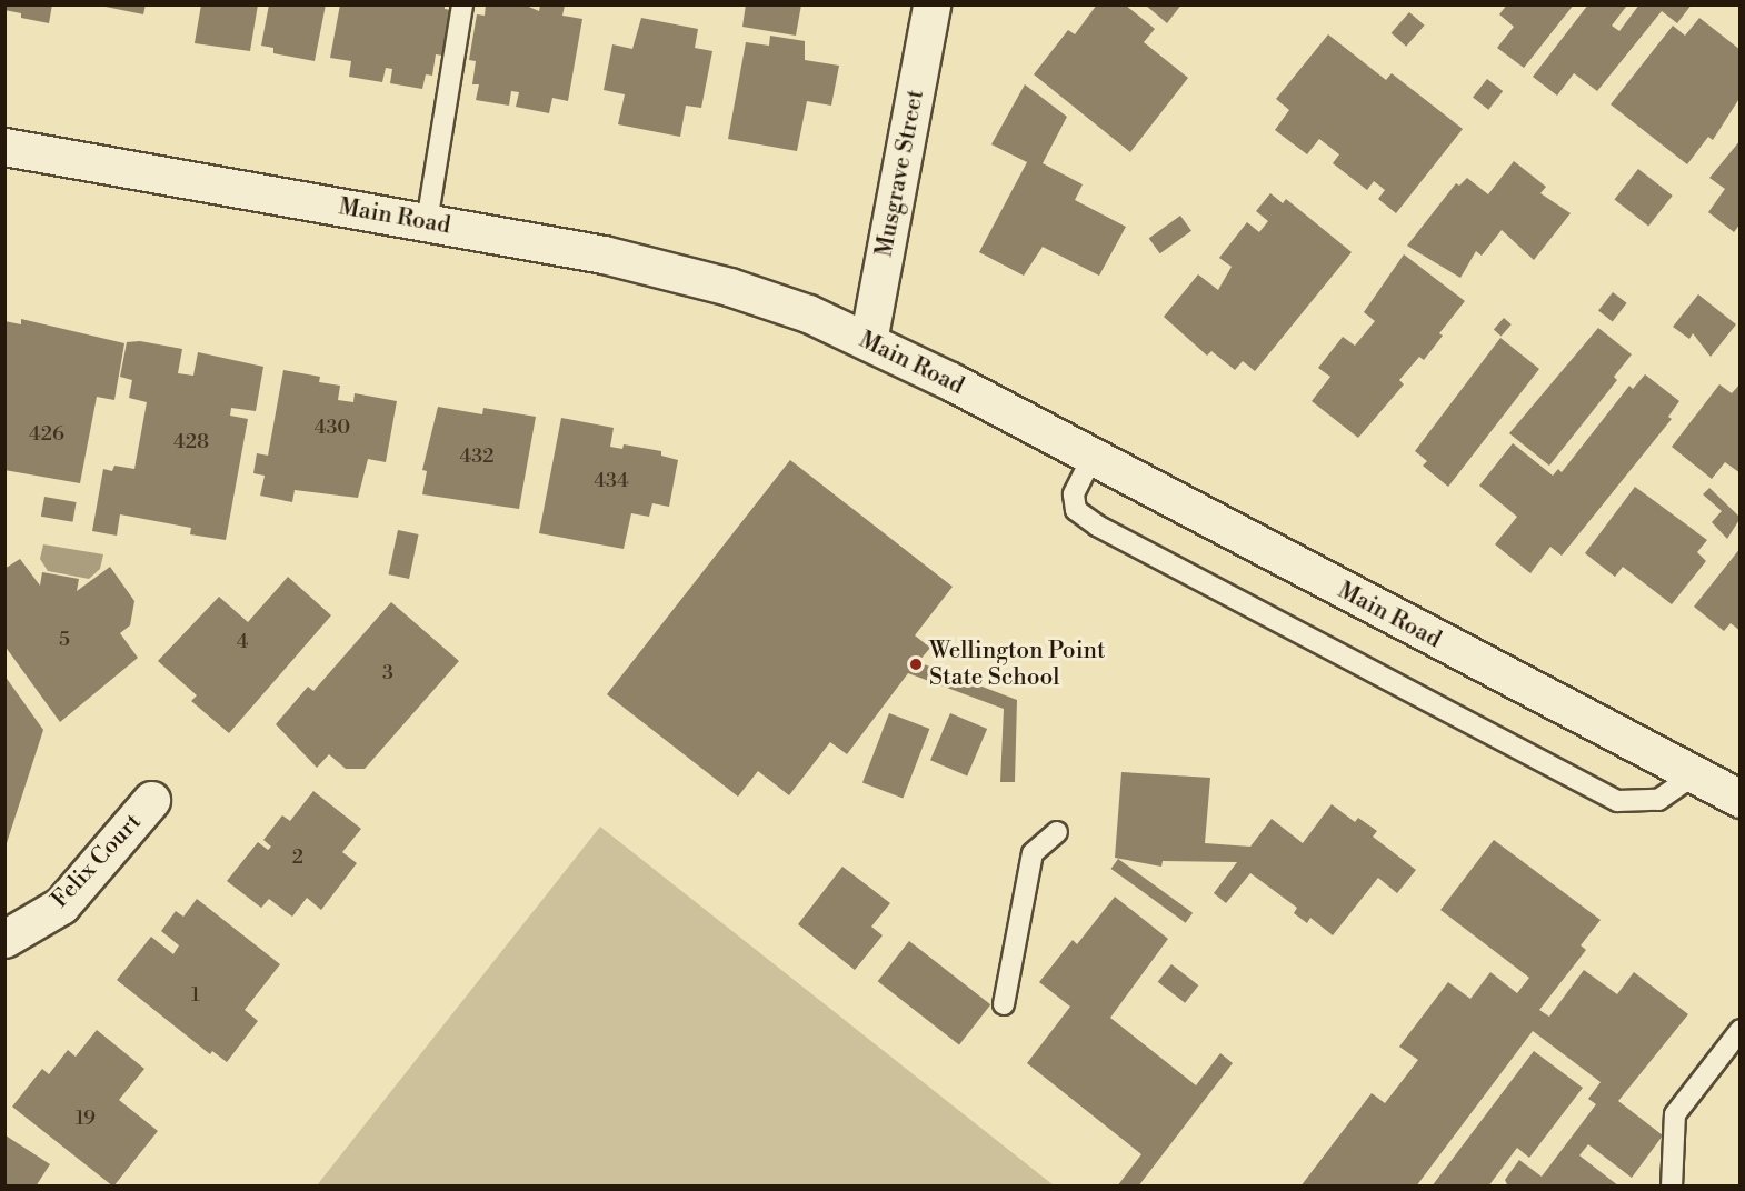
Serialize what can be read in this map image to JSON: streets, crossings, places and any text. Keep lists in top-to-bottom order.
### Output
{
  "streets": {
    "main road": ["Musgrave Street", "Main Road", "Felix Court"]
  },
  "crossings": [
    ["Musgrave Street", "Main Road"]
  ],
  "places": ["Wellington Point State School"],
  "house_numbers": [
    "430",
    "426",
    "428",
    "432",
    "434",
    "5",
    "4",
    "3",
    "2",
    "1",
    "19"
  ]
}
